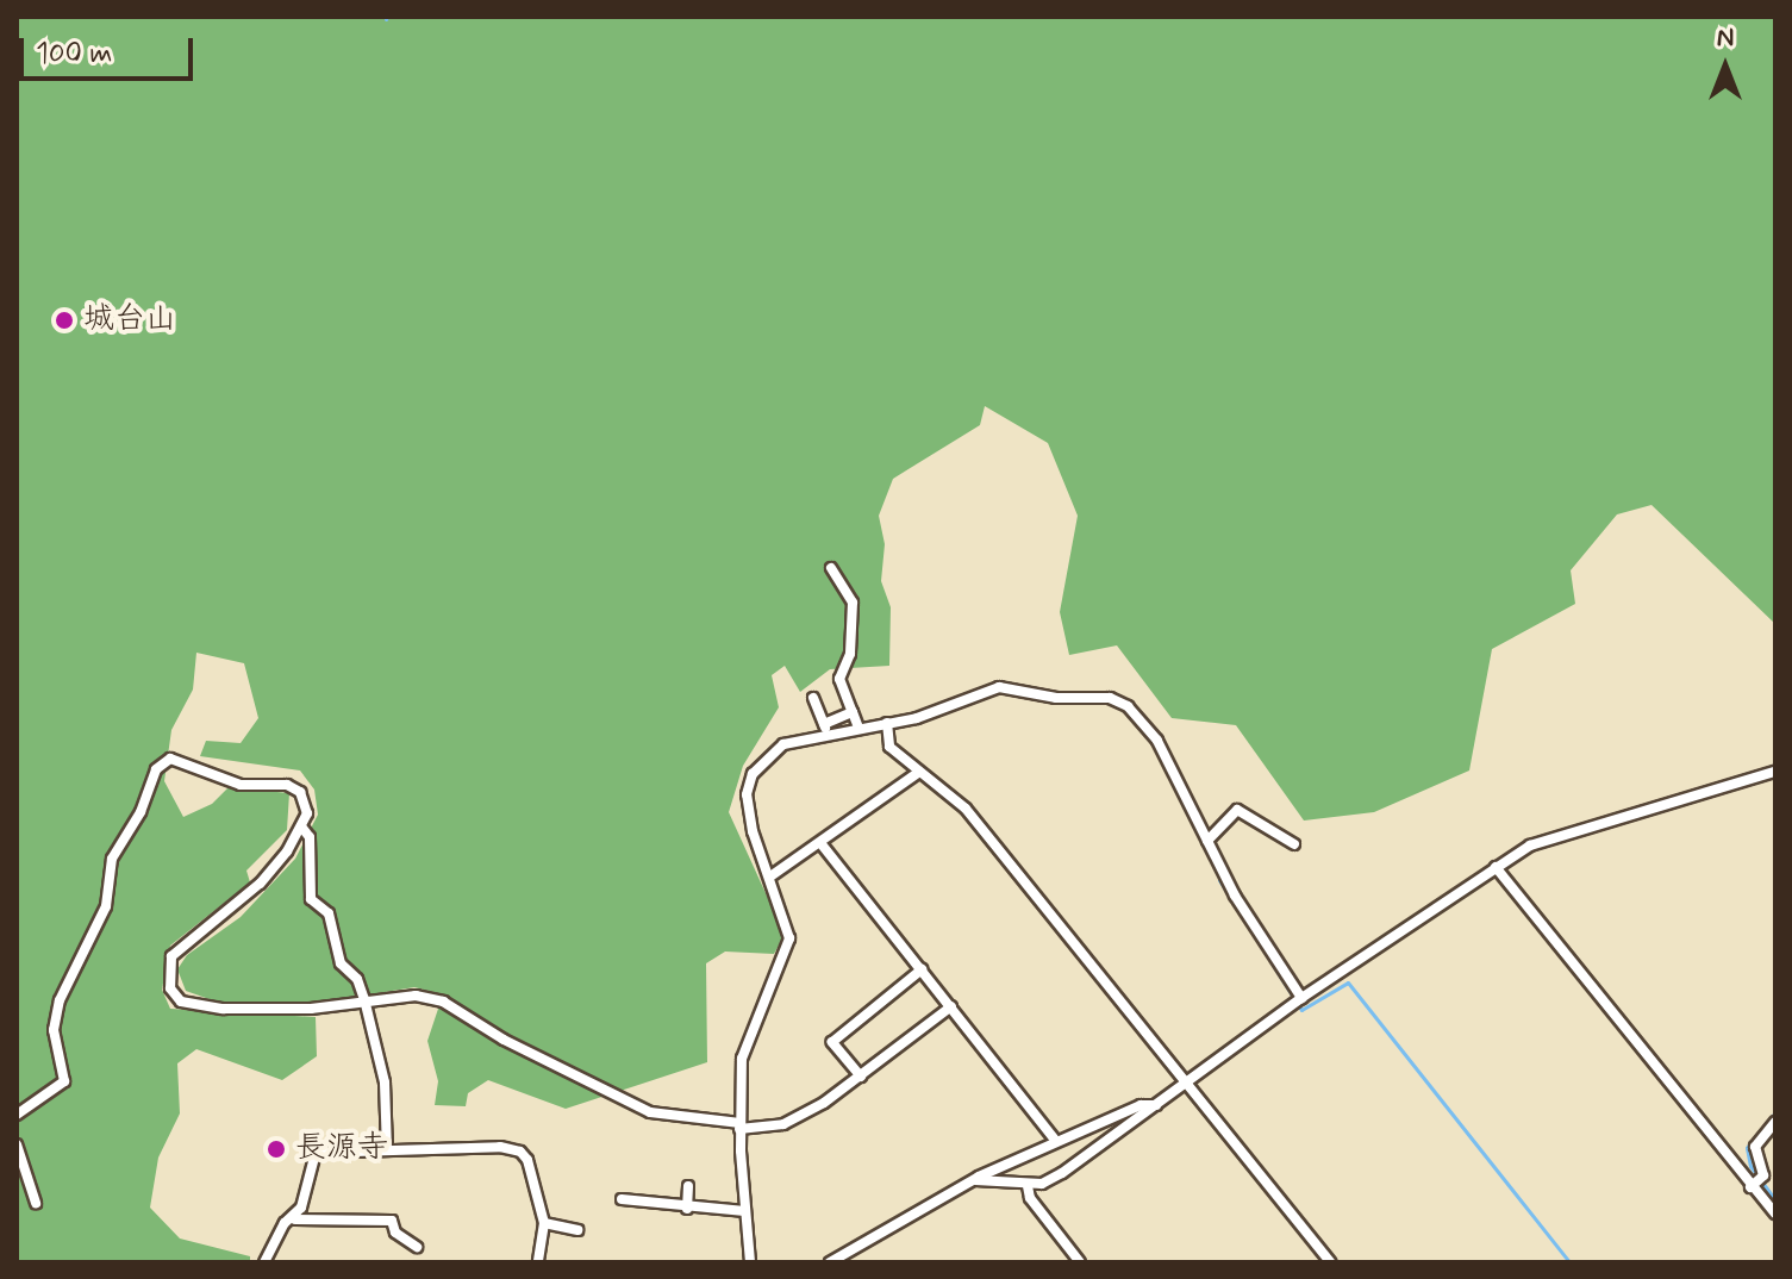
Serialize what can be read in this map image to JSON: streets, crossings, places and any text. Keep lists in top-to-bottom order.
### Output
{
  "places": ["城台山", "長源寺"],
  "scale_bar": "100 m",
  "north": "top"
}
